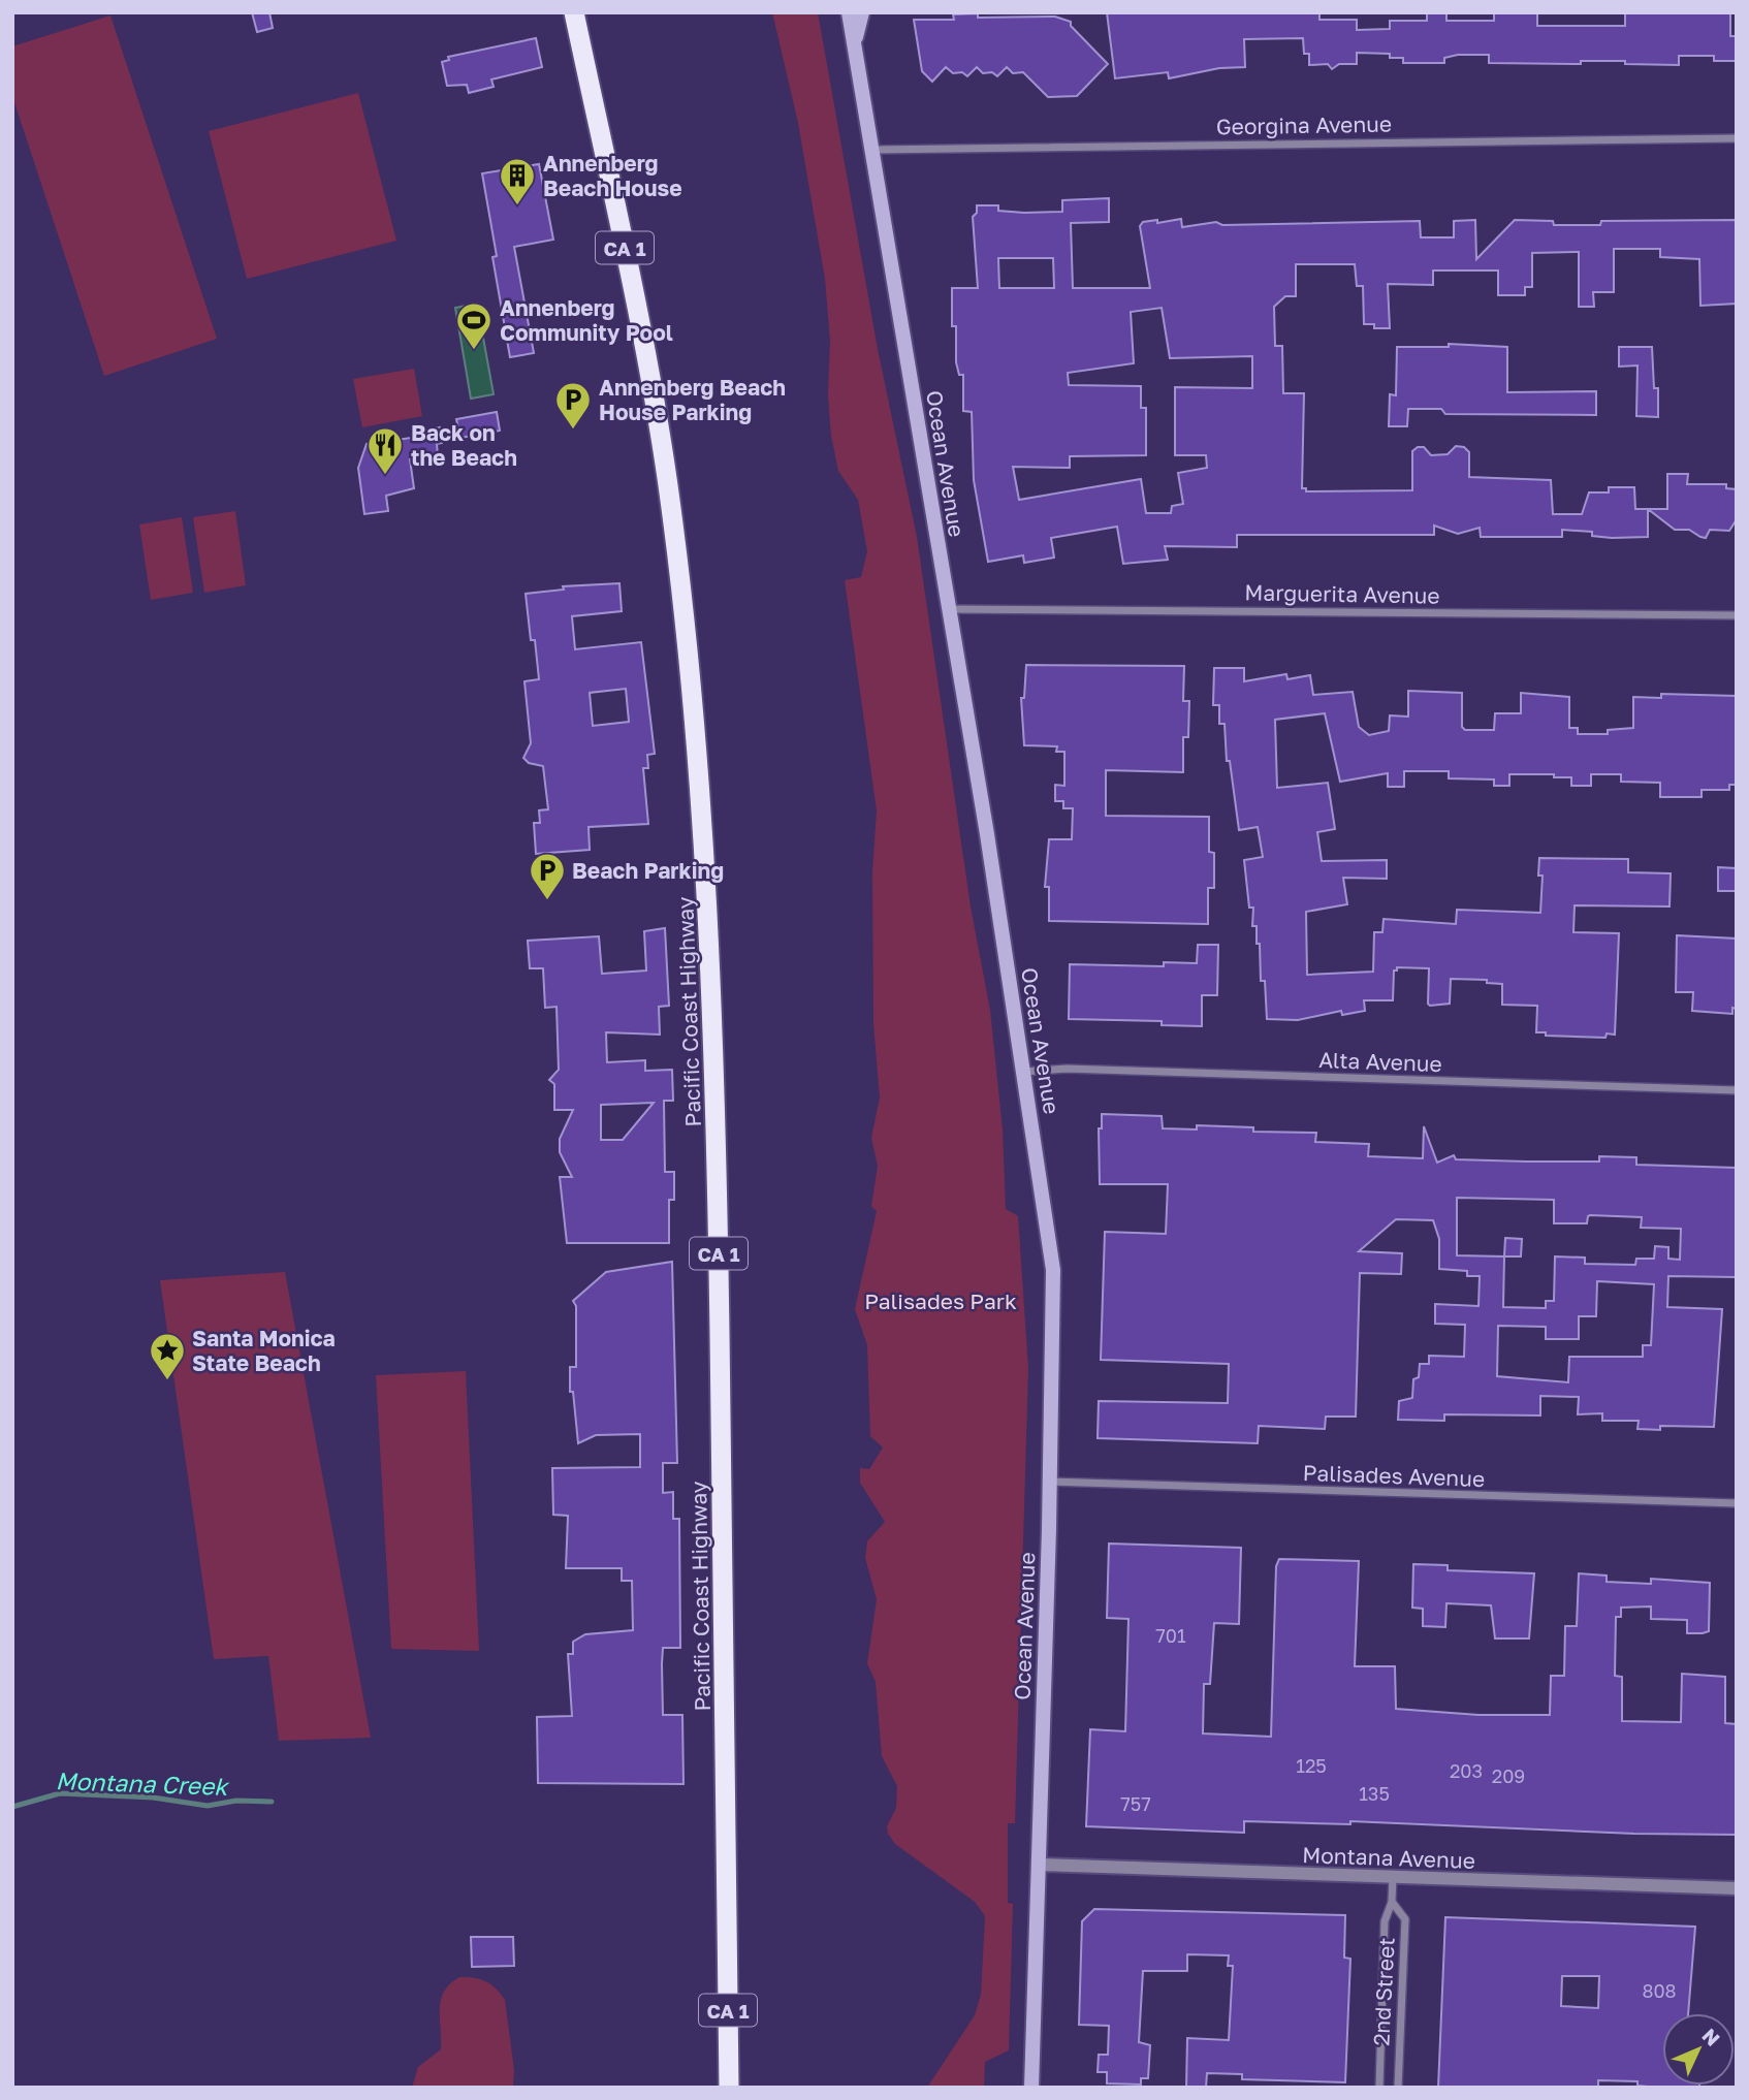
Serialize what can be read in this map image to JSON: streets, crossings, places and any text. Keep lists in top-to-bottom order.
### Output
{
  "streets": {
    "highway": ["CA 1", "Pacific Coast Highway"],
    "main road": ["Ocean Avenue"],
    "street": [
      "Georgina Avenue",
      "Marguerita Avenue",
      "Alta Avenue",
      "Palisades Avenue",
      "Montana Avenue",
      "2nd Street"
    ]
  },
  "crossings": [
    ["Georgina Avenue", "Ocean Avenue"],
    ["Ocean Avenue", "Marguerita Avenue"],
    ["Ocean Avenue", "Alta Avenue"],
    ["Ocean Avenue", "Palisades Avenue"],
    ["Ocean Avenue", "Montana Avenue"],
    ["Montana Avenue", "2nd Street"]
  ],
  "water": ["Montana Creek"],
  "parks": ["Palisades Park"],
  "places": {
    "building": ["Annenberg Beach House"],
    "sports": ["Annenberg Community Pool"],
    "parking": ["Annenberg Beach House Parking", "Beach Parking"],
    "restaurant": ["Back on the Beach"],
    "place": ["Santa Monica State Beach"]
  },
  "house_numbers": [
    "701",
    "125",
    "203",
    "209",
    "135",
    "757",
    "808"
  ],
  "north": "top right"
}
